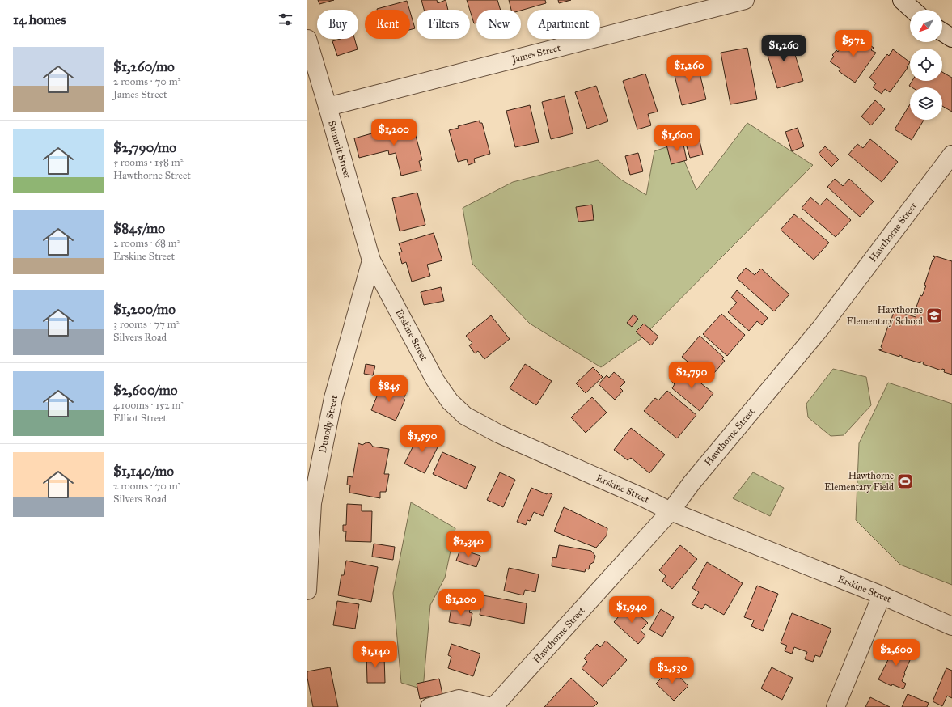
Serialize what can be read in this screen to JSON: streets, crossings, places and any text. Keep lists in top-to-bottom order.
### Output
{
  "streets": {
    "street": [
      "James Street",
      "Summit Street",
      "Hawthorne Street",
      "Erskine Street",
      "Dunolly Street"
    ]
  },
  "crossings": [
    ["James Street", "Summit Street"],
    ["Summit Street", "Erskine Street"],
    ["Summit Street", "Dunolly Street"],
    ["Hawthorne Street", "Erskine Street"],
    ["Erskine Street", "Dunolly Street"]
  ],
  "places": {
    "school or university": ["Hawthorne Elementary School"],
    "sports": ["Hawthorne Elementary Field"]
  },
  "north": "bottom left",
  "page": {
    "heading": "14 homes",
    "chip": [
      "Buy",
      "Rent",
      "Filters",
      "New",
      "Apartment"
    ],
    "price": [
      "$972",
      "$1,260",
      "$1,260",
      "$1,200",
      "$1,600",
      "$2,790",
      "$845",
      "$1,590",
      "$2,340",
      "$1,200",
      "$1,940",
      "$2,600",
      "$1,140",
      "$2,530"
    ],
    "list": [
      {
        "name": "$1,260/mo",
        "note": "2 rooms · 70 m² · James Street"
      },
      {
        "name": "$2,790/mo",
        "note": "5 rooms · 158 m² · Hawthorne Street"
      },
      {
        "name": "$845/mo",
        "note": "2 rooms · 68 m² · Erskine Street"
      },
      {
        "name": "$1,200/mo",
        "note": "3 rooms · 77 m² · Silvers Road"
      },
      {
        "name": "$2,600/mo",
        "note": "4 rooms · 152 m² · Elliot Street"
      },
      {
        "name": "$1,140/mo",
        "note": "2 rooms · 70 m² · Silvers Road"
      }
    ]
  }
}
